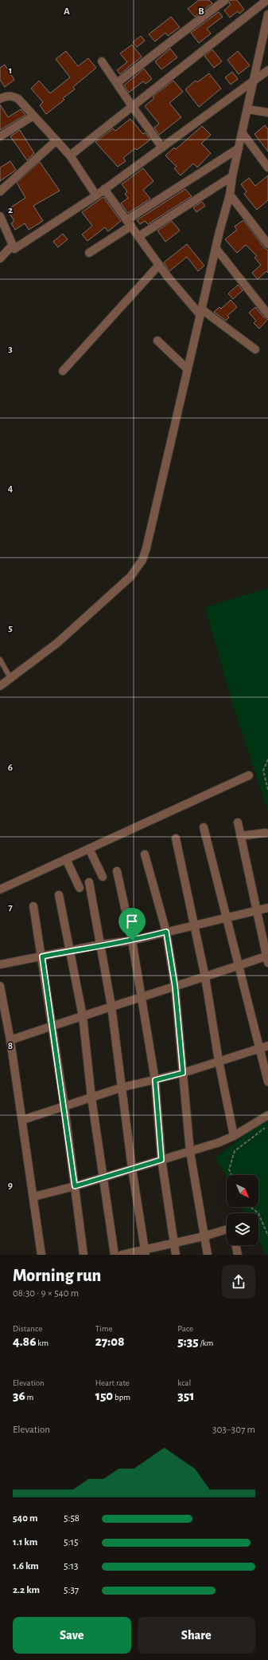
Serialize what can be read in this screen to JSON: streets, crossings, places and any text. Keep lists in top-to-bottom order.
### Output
{
  "north": "bottom right",
  "page": {
    "heading": ["Morning run", "08:30 · 9 × 540 m"],
    "stats": [
      ["Distance", "4.86 km"],
      ["Time", "27:08"],
      ["Pace", "5:35 /km"],
      ["Elevation", "36 m"],
      ["Heart rate", "150 bpm"],
      ["kcal", "351"]
    ],
    "chart": ["Elevation", "303–307 m"],
    "list": [
      {
        "name": "540 m",
        "note": "5:58"
      },
      {
        "name": "1.1 km",
        "note": "5:15"
      },
      {
        "name": "1.6 km",
        "note": "5:13"
      },
      {
        "name": "2.2 km",
        "note": "5:37"
      }
    ],
    "buttons": ["Save", "Share"]
  },
  "grid": {
    "columns": ["A", "B"],
    "rows": [
      "1",
      "2",
      "3",
      "4",
      "5",
      "6",
      "7",
      "8",
      "9"
    ]
  }
}
